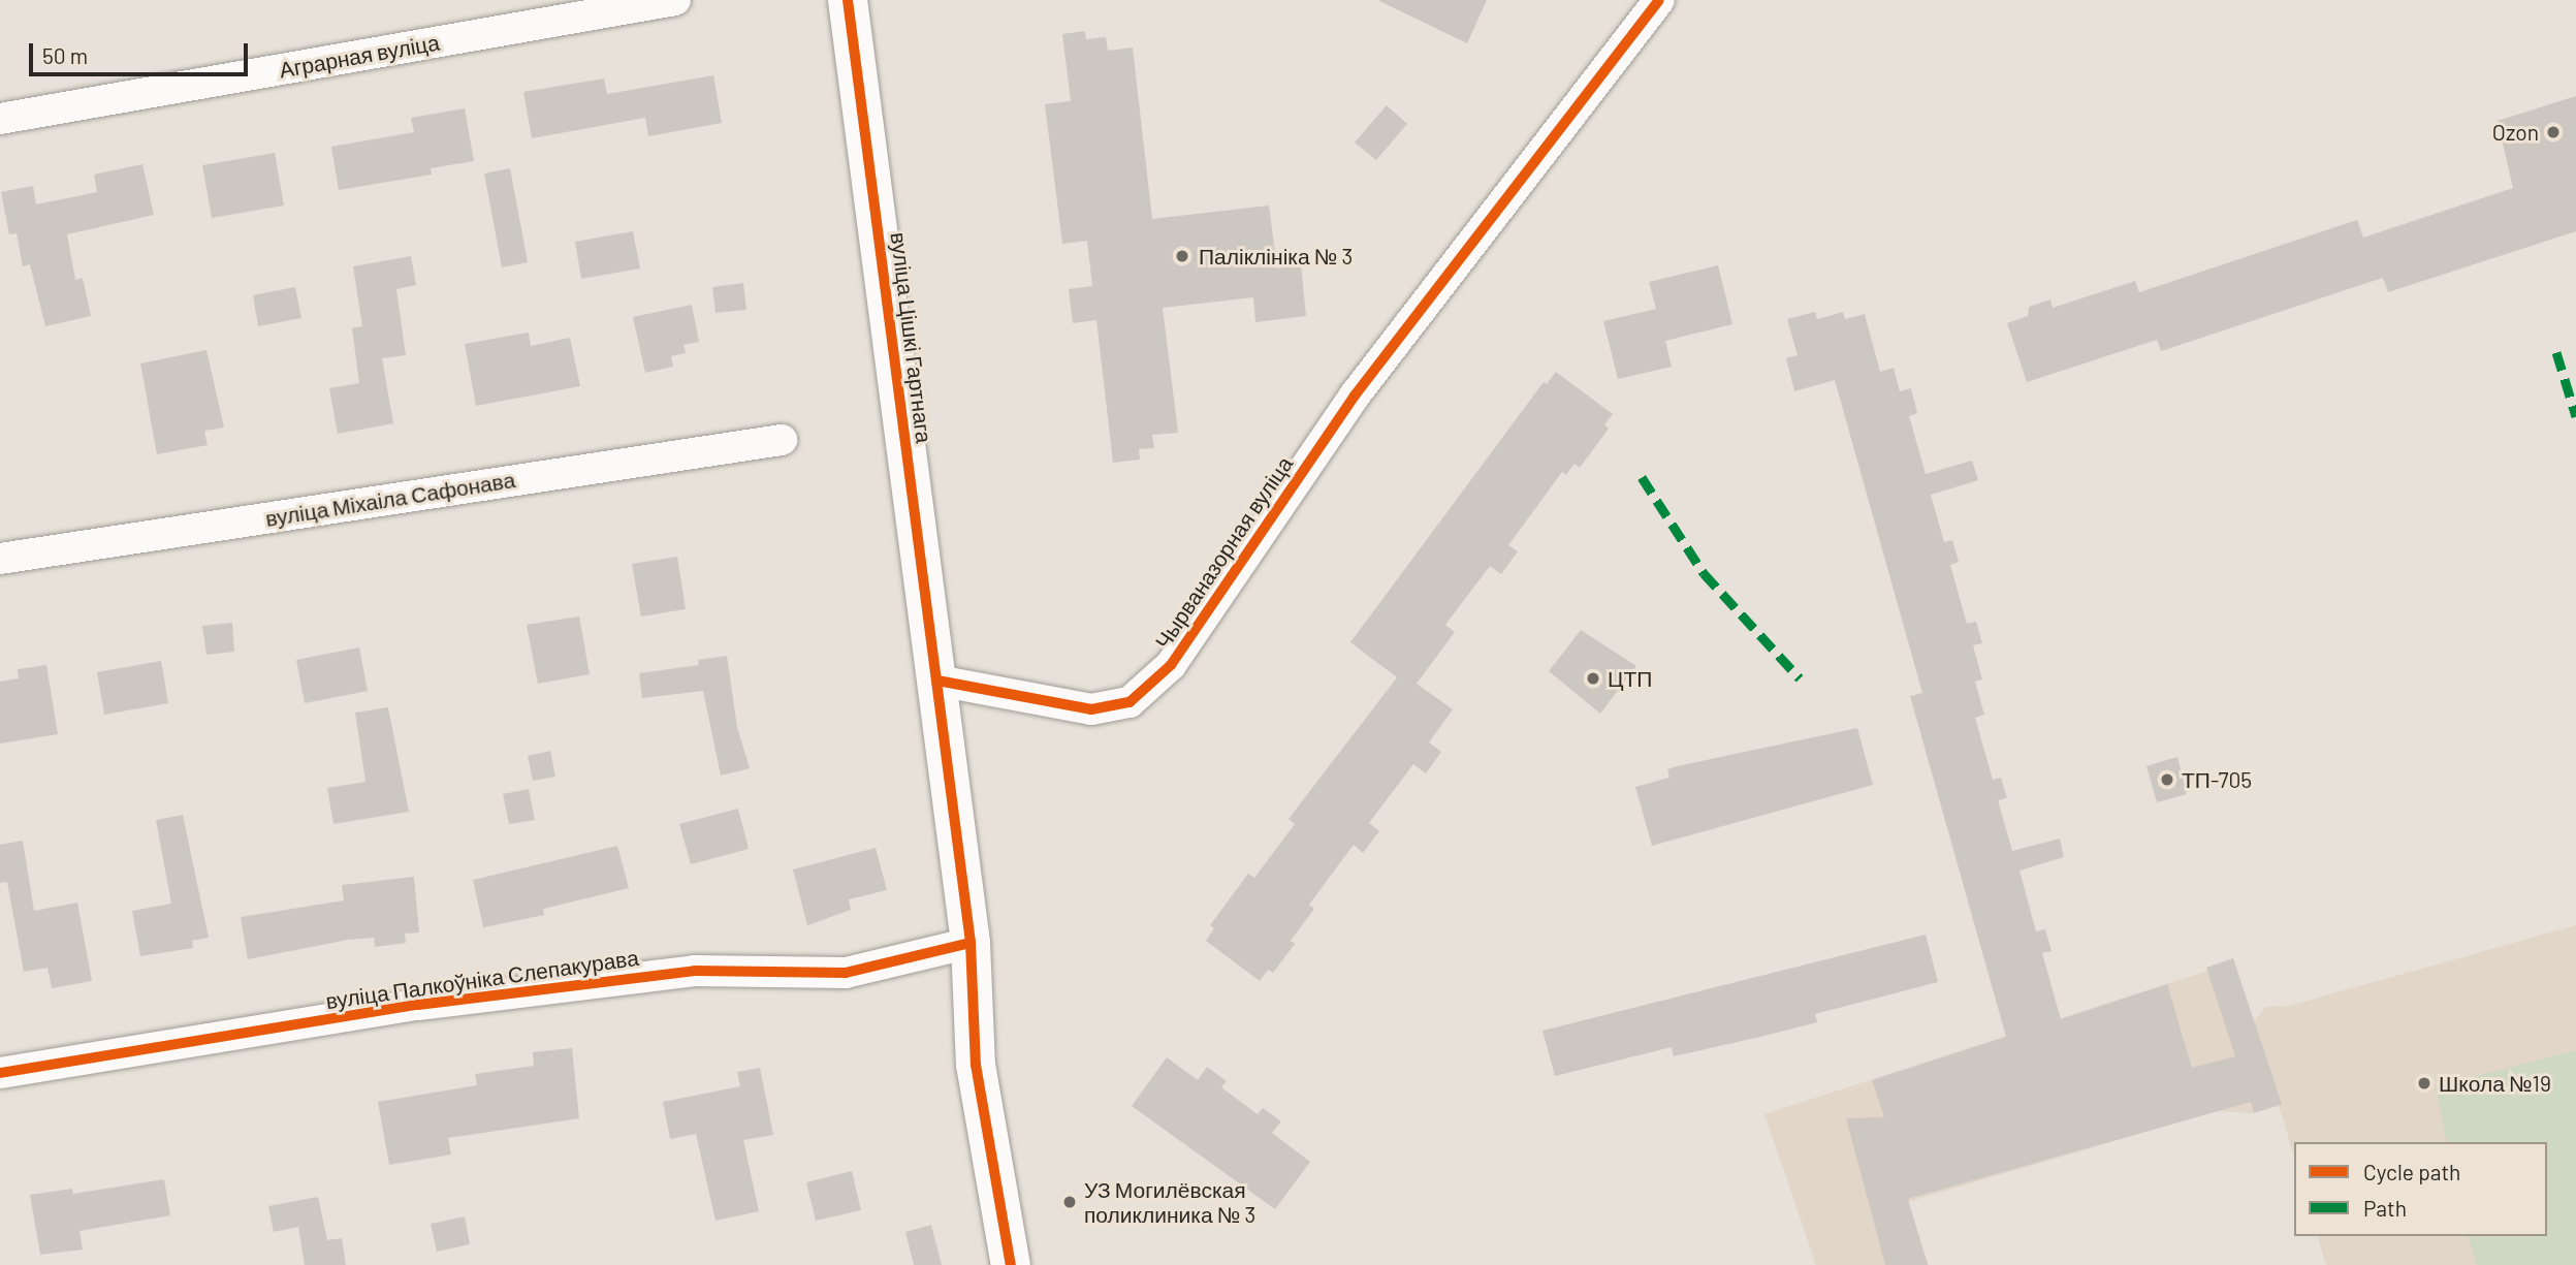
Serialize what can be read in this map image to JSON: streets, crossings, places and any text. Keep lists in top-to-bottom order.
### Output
{
  "streets": {
    "street": [
      "Аграрная вуліца",
      "вуліца Цішкі Гартнага",
      "вуліца Міхаіла Сафонава",
      "Чырваназорная вуліца",
      "вуліца Палкоўніка Слепакурава"
    ]
  },
  "crossings": [
    ["вуліца Цішкі Гартнага", "Чырваназорная вуліца"]
  ],
  "places": [
    "Ozon",
    "Паліклініка № 3",
    "ЦТП",
    "ТП-705",
    "Школа №19",
    "УЗ Могилёвская поликлиника № 3"
  ],
  "legend": ["Cycle path", "Path"],
  "scale_bar": "50 m"
}
